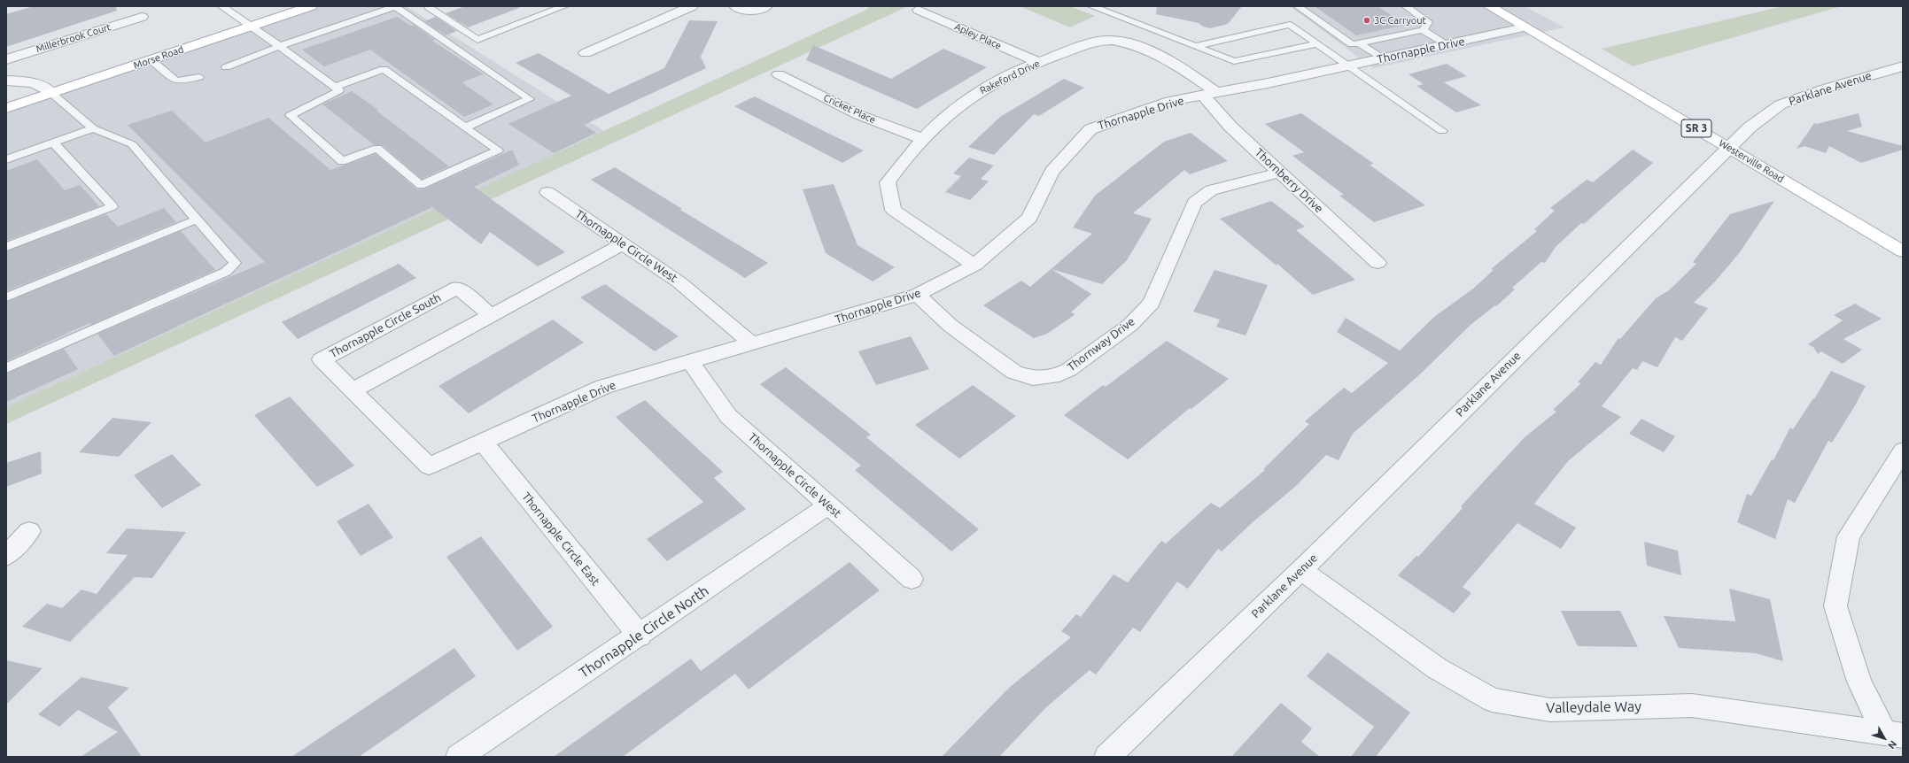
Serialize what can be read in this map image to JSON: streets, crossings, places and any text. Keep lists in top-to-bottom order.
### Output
{
  "streets": {
    "main road": ["Morse Road", "SR 3", "Westerville Road"],
    "street": [
      "Apley Place",
      "Millerbrook Court",
      "Thornapple Drive",
      "Rakeford Drive",
      "Parklane Avenue",
      "Cricket Place",
      "Thornberry Drive",
      "Thornapple Circle West",
      "Thornapple Circle South",
      "Thornway Drive",
      "Thornapple Circle East",
      "Thornapple Circle North",
      "Valleydale Way"
    ]
  },
  "crossings": [
    ["Apley Place", "Rakeford Drive"],
    ["Thornapple Drive", "Rakeford Drive"],
    ["Thornapple Drive", "Westerville Road"],
    ["Thornapple Drive", "Thornberry Drive"],
    ["Thornapple Drive", "Thornapple Circle West"],
    ["Thornapple Drive", "Thornapple Circle South"],
    ["Thornapple Drive", "Thornway Drive"],
    ["Thornapple Drive", "Thornapple Circle East"],
    ["Rakeford Drive", "Cricket Place"],
    ["Rakeford Drive", "Thornberry Drive"],
    ["Parklane Avenue", "Westerville Road"],
    ["Parklane Avenue", "Valleydale Way"],
    ["Thornberry Drive", "Thornway Drive"],
    ["Thornapple Circle West", "Thornapple Circle North"],
    ["Thornapple Circle East", "Thornapple Circle North"]
  ],
  "places": ["3C Carryout"],
  "north": "bottom right"
}
